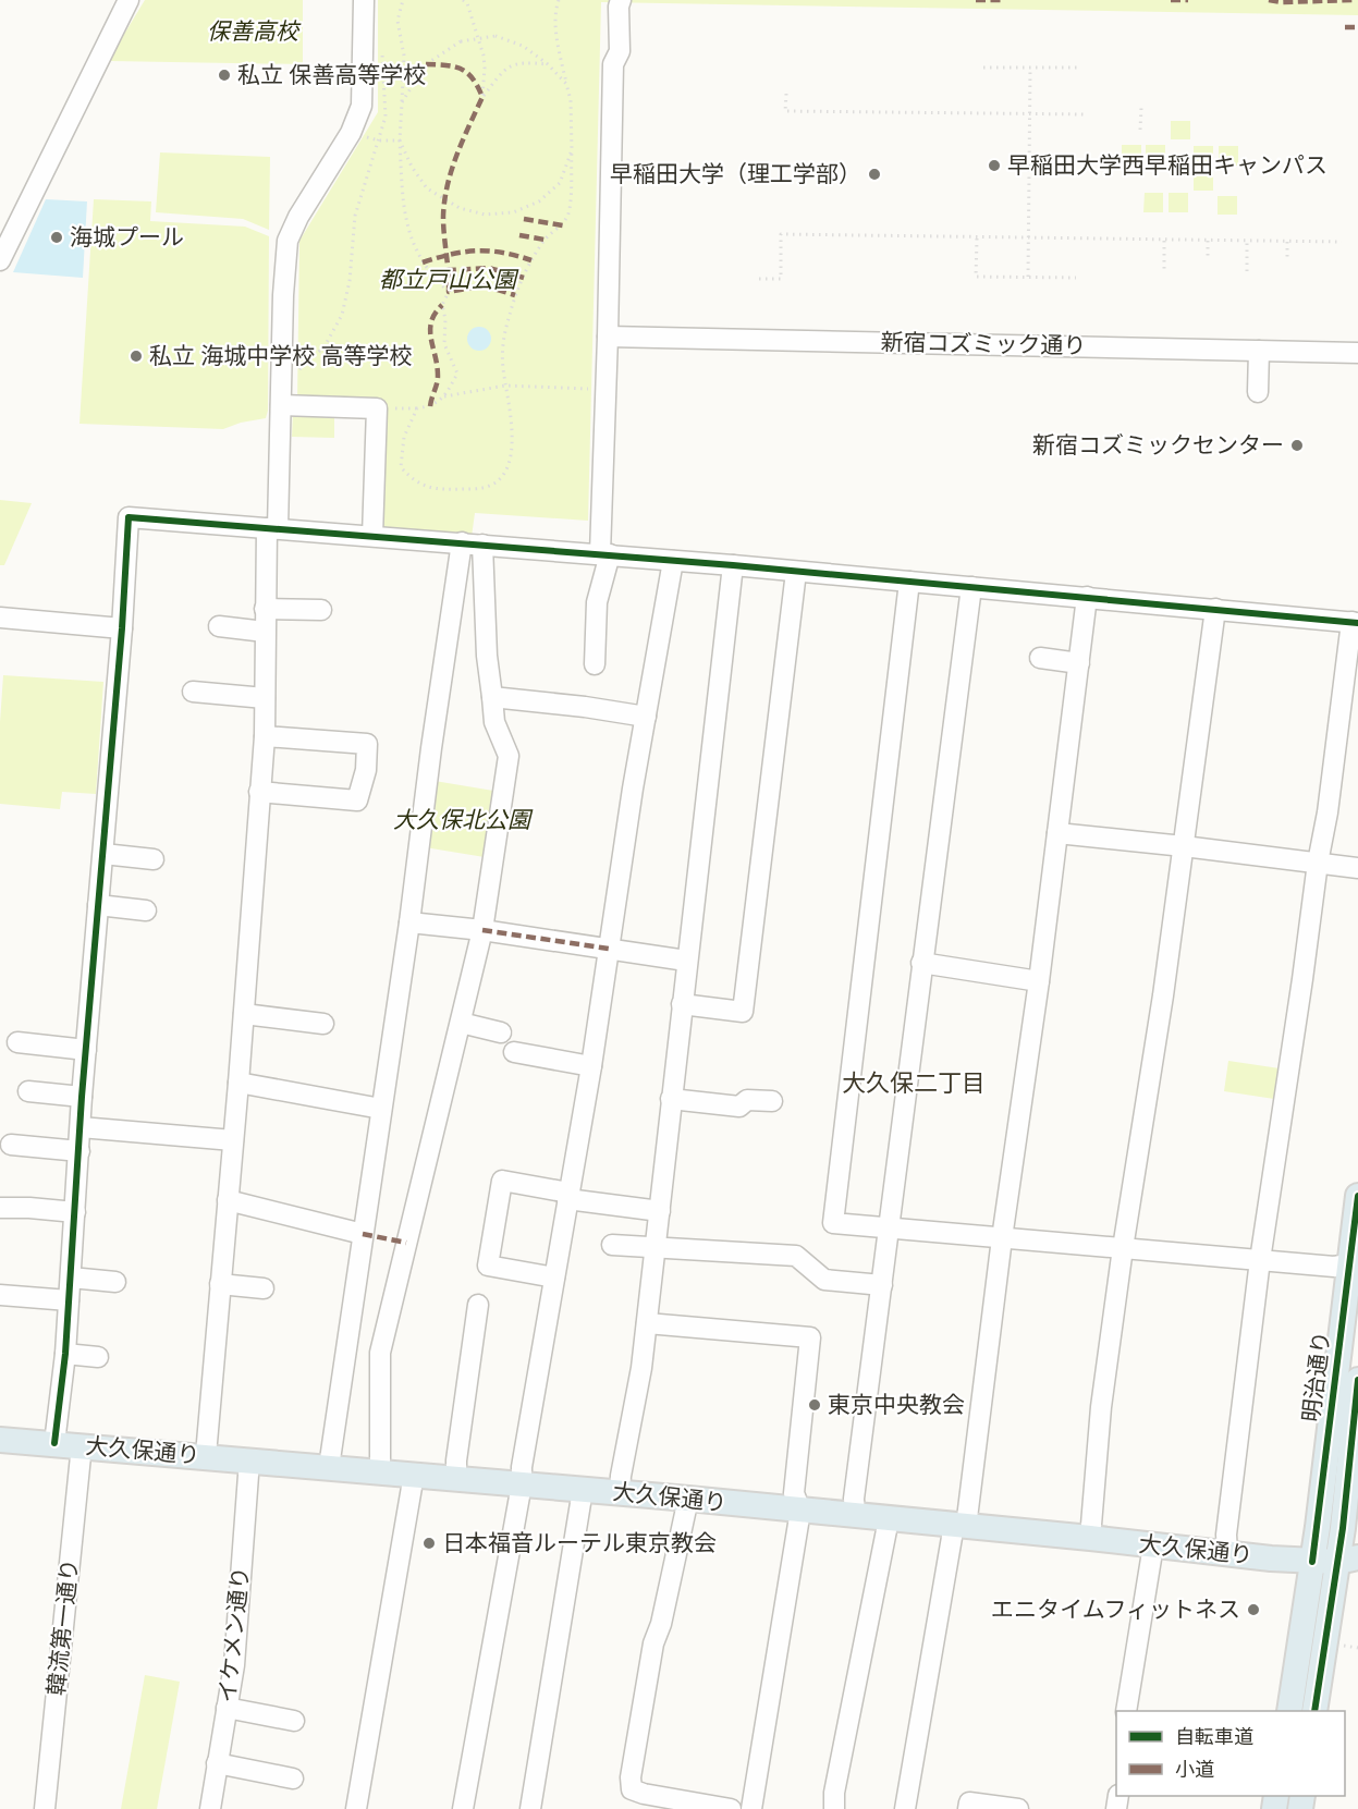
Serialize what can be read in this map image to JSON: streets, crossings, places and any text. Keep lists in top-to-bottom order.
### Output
{
  "streets": {
    "main road": ["明治通り", "大久保通り"],
    "street": ["新宿コズミック通り", "韓流第一通り", "イケメン通り"]
  },
  "crossings": [
    ["明治通り", "大久保通り"],
    ["大久保通り", "韓流第一通り"],
    ["大久保通り", "イケメン通り"]
  ],
  "districts": ["大久保二丁目"],
  "parks": ["保善高校", "都立戸山公園", "大久保北公園"],
  "places": [
    "私立 保善高等学校",
    "早稲田大学西早稲田キャンパス",
    "早稲田大学（理工学部）",
    "海城プール",
    "私立 海城中学校 高等学校",
    "新宿コズミックセンター",
    "東京中央教会",
    "日本福音ルーテル東京教会",
    "エニタイムフィットネス"
  ],
  "legend": ["自転車道", "小道"]
}
